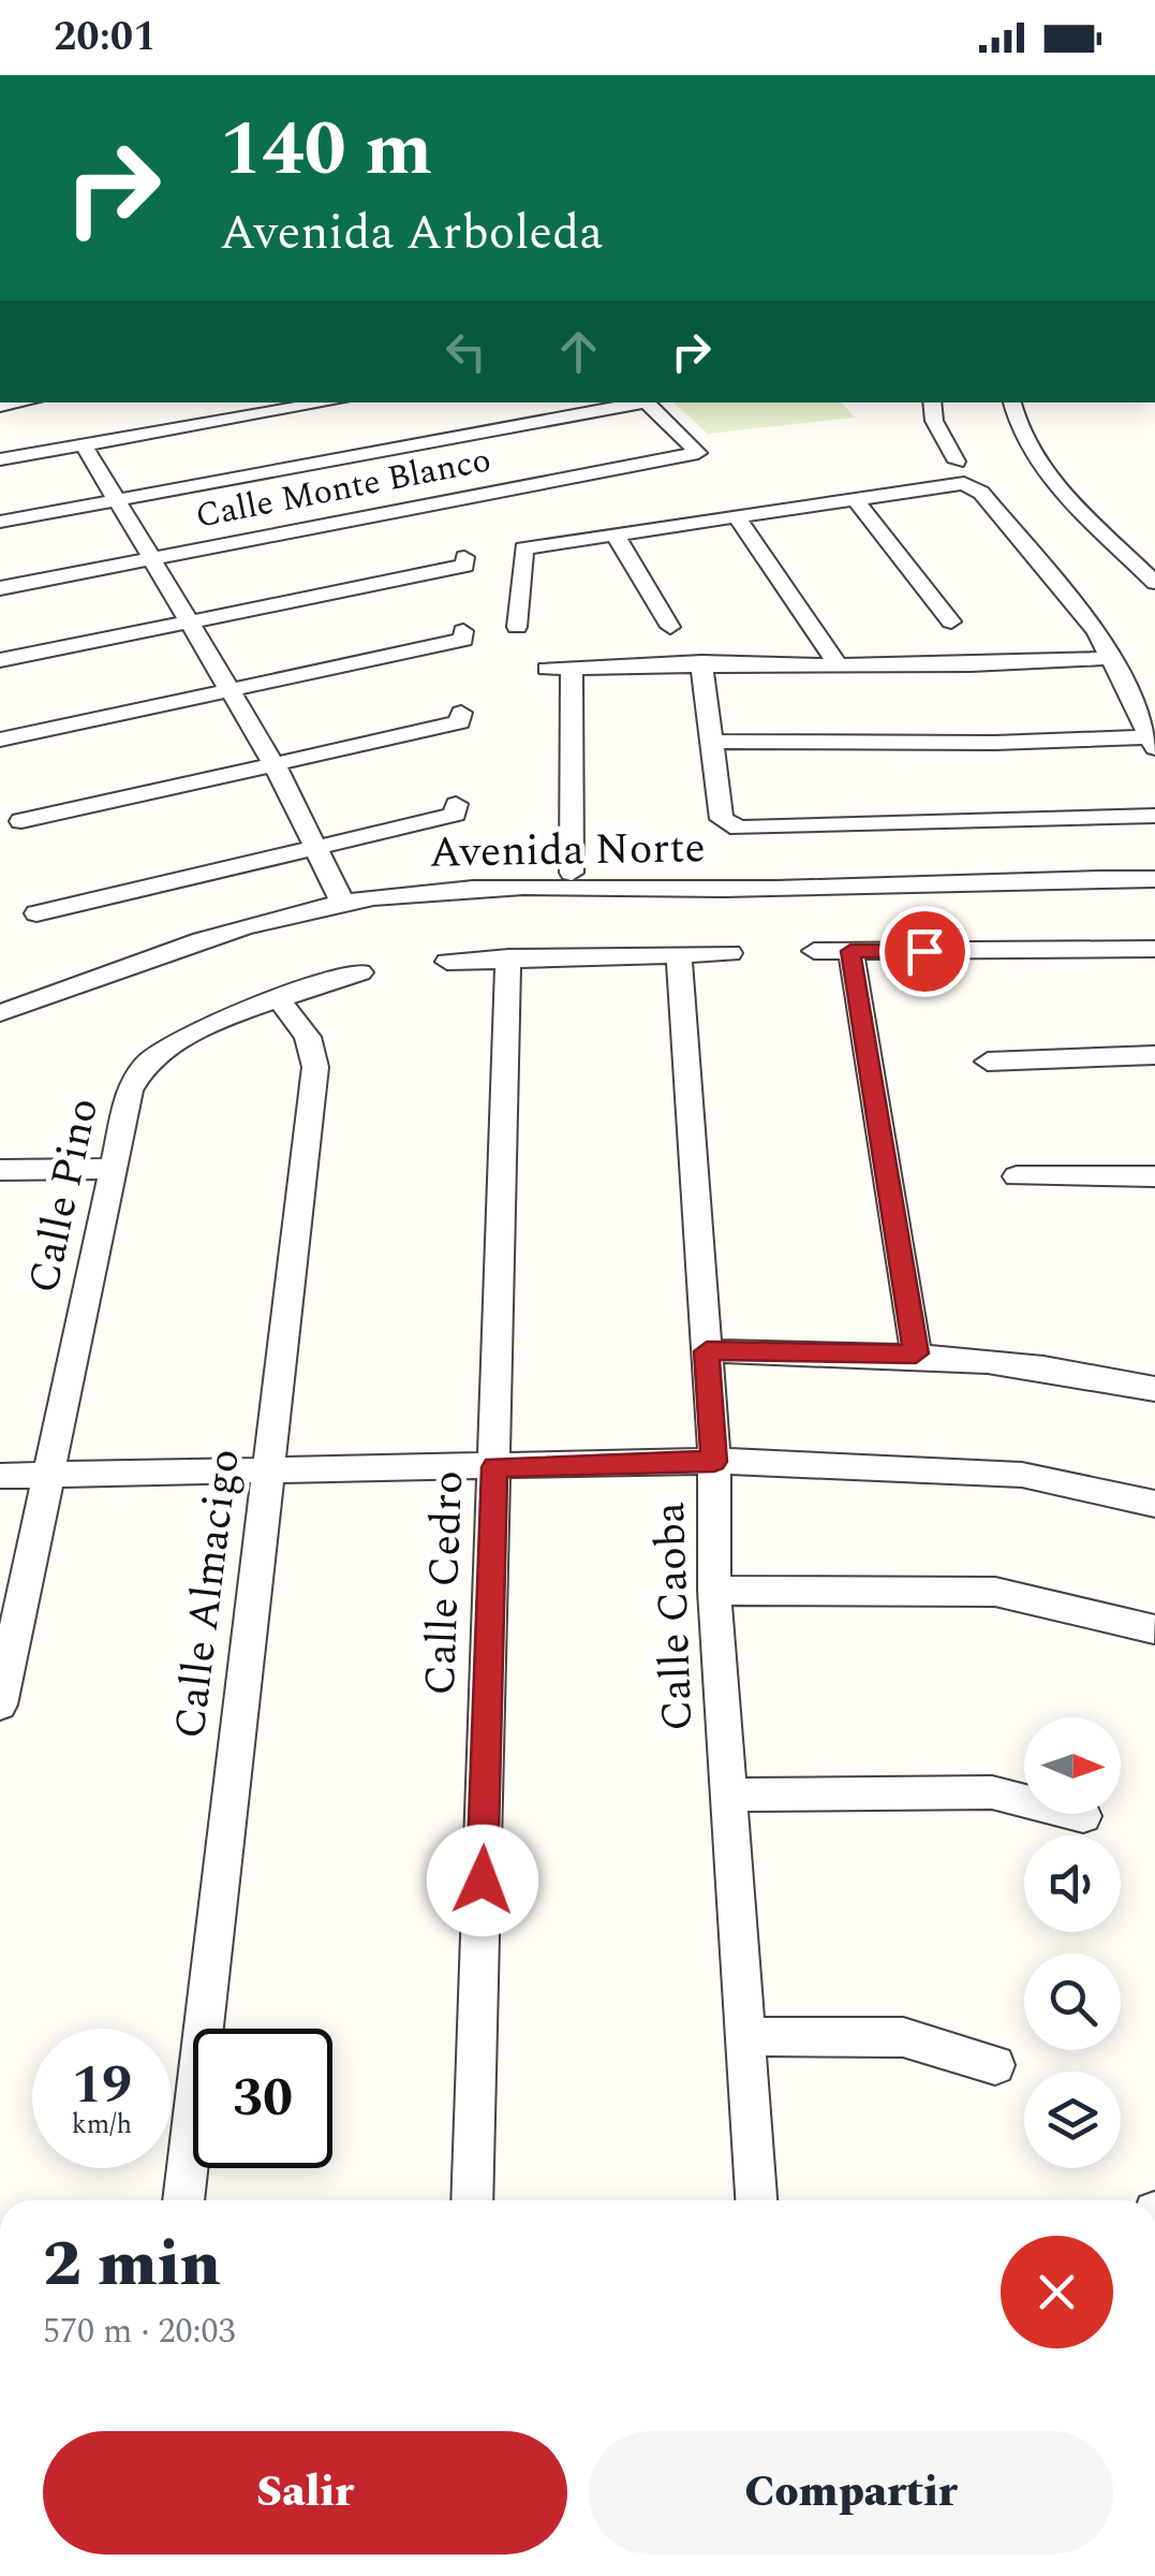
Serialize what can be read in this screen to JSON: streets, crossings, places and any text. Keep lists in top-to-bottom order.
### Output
{
  "streets": {
    "street": [
      "Calle Monte Blanco",
      "Avenida Norte",
      "Calle Pino",
      "Calle Cedro",
      "Calle Almacigo",
      "Calle Caoba"
    ]
  },
  "crossings": [
    ["Calle Pino", "Calle Almacigo"]
  ],
  "north": "right",
  "page": {
    "status": "20:01",
    "turn": ["140 m", "Avenida Arboleda"],
    "speed": "19 km/h",
    "limit": "30",
    "heading": ["2 min", "570 m · 20:03"],
    "buttons": ["Salir", "Compartir"]
  }
}
